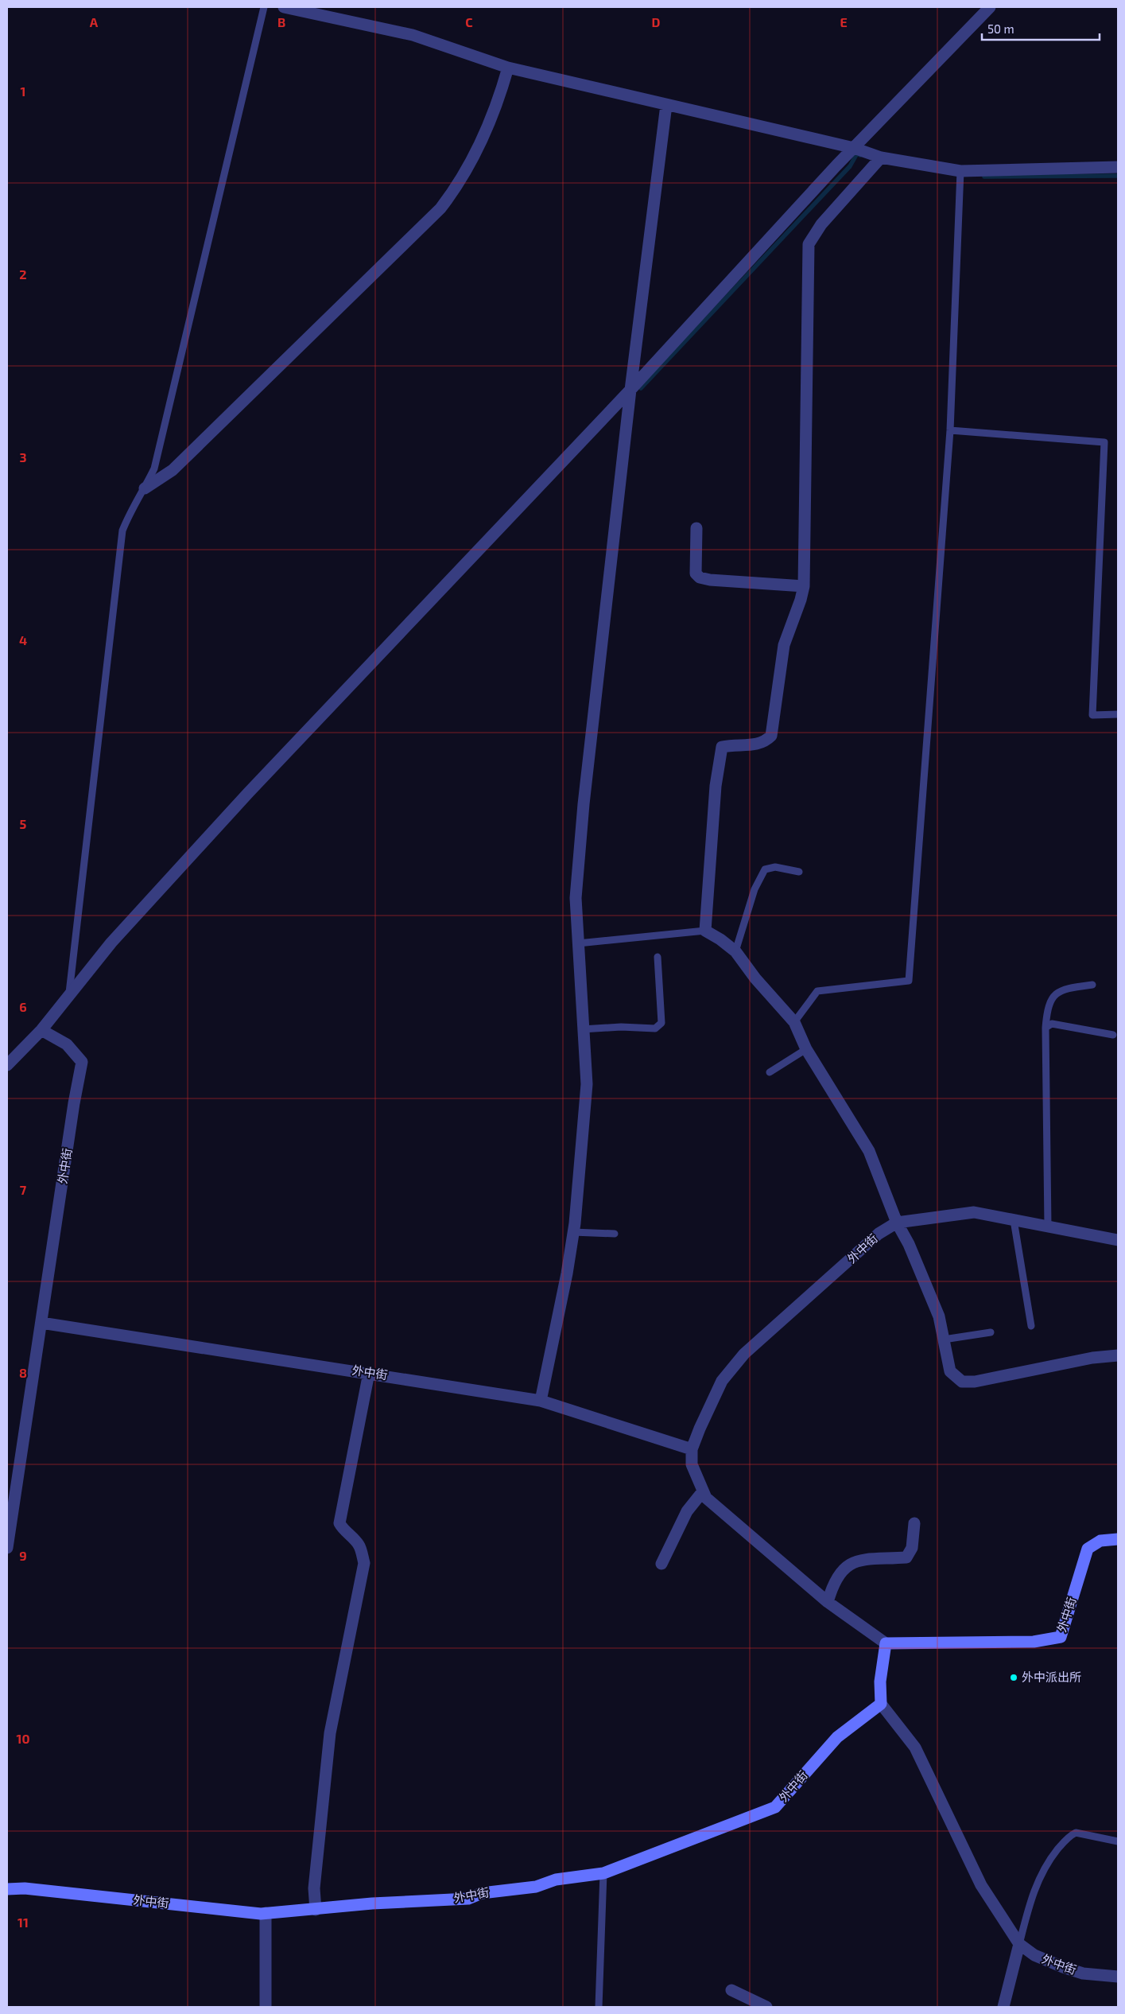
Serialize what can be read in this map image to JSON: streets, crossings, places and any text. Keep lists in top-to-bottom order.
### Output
{
  "streets": {
    "street": ["外中街"]
  },
  "places": ["外中派出所"],
  "scale_bar": "50 m",
  "grid": {
    "columns": [
      "A",
      "B",
      "C",
      "D",
      "E"
    ],
    "rows": [
      "1",
      "2",
      "3",
      "4",
      "5",
      "6",
      "7",
      "8",
      "9",
      "10",
      "11"
    ]
  }
}
